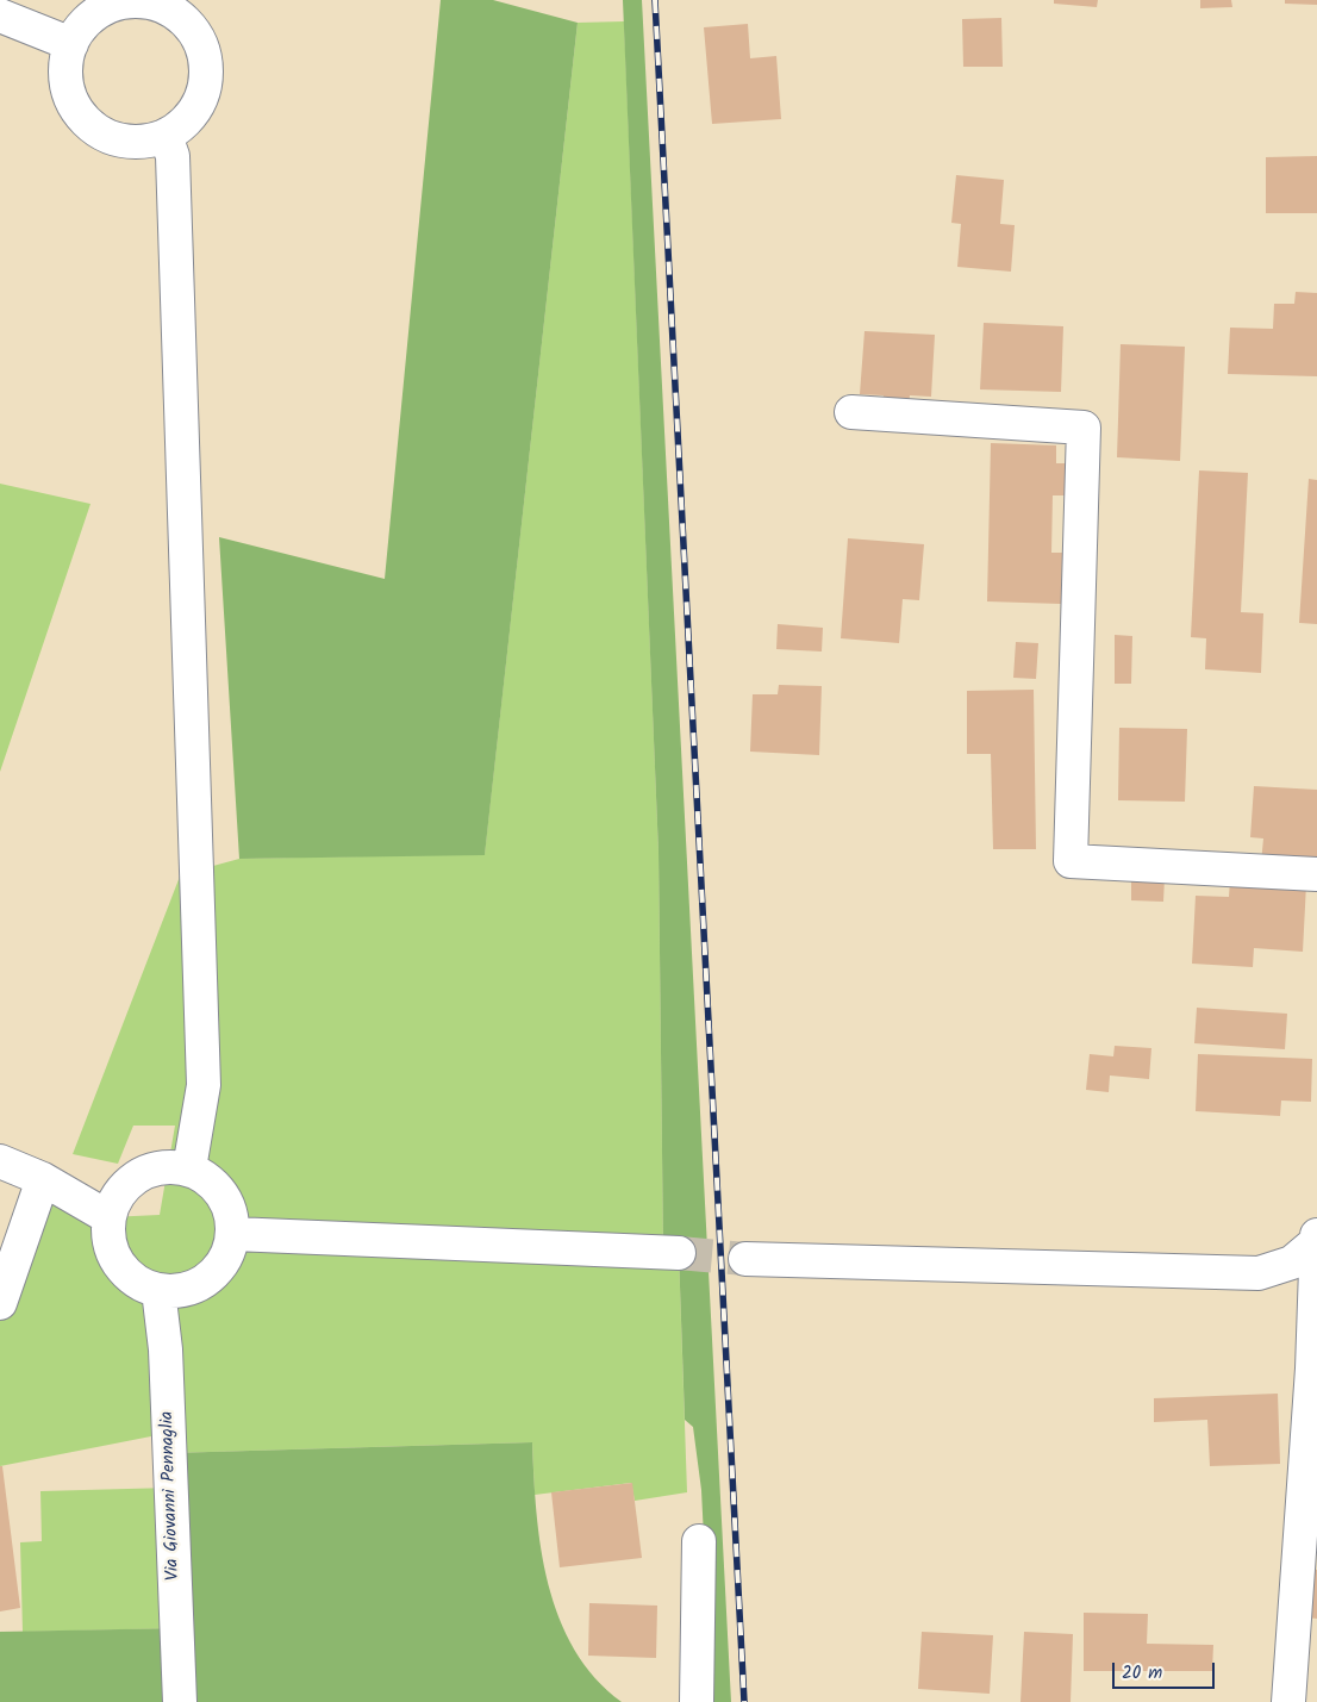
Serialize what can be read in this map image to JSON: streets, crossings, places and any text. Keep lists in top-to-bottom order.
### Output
{
  "streets": {
    "street": ["Via Giovanni Pennaglia"]
  },
  "scale_bar": "20 m"
}
